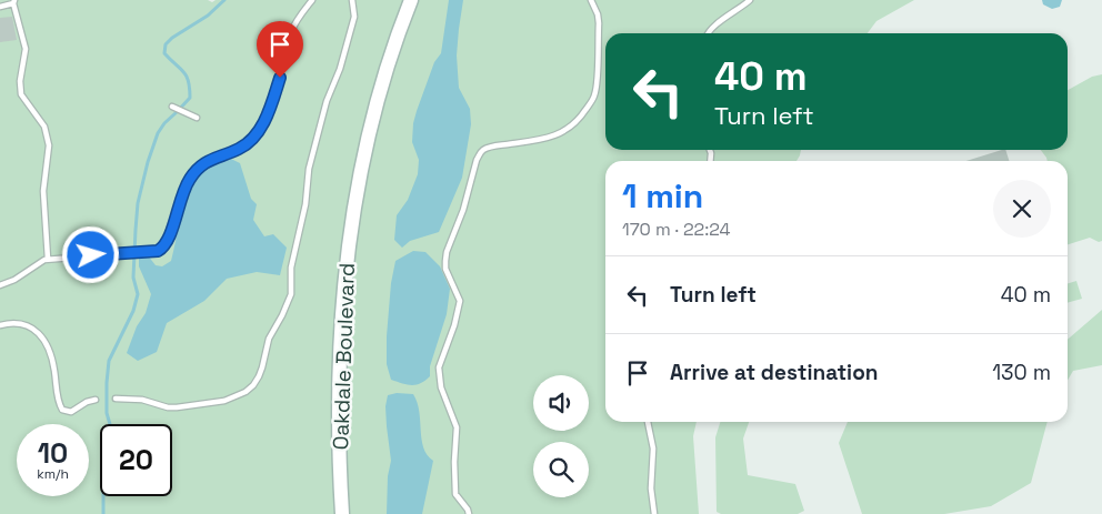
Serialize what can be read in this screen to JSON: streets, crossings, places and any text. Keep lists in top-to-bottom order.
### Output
{
  "streets": {
    "main road": ["Oakdale Boulevard"]
  },
  "page": {
    "turn": ["40 m", "Turn left"],
    "heading": ["1 min", "170 m · 22:24"],
    "list": [
      {
        "name": "Turn left",
        "value": "40 m"
      },
      {
        "name": "Arrive at destination",
        "value": "130 m"
      }
    ],
    "speed": "10 km/h",
    "limit": "20"
  }
}
